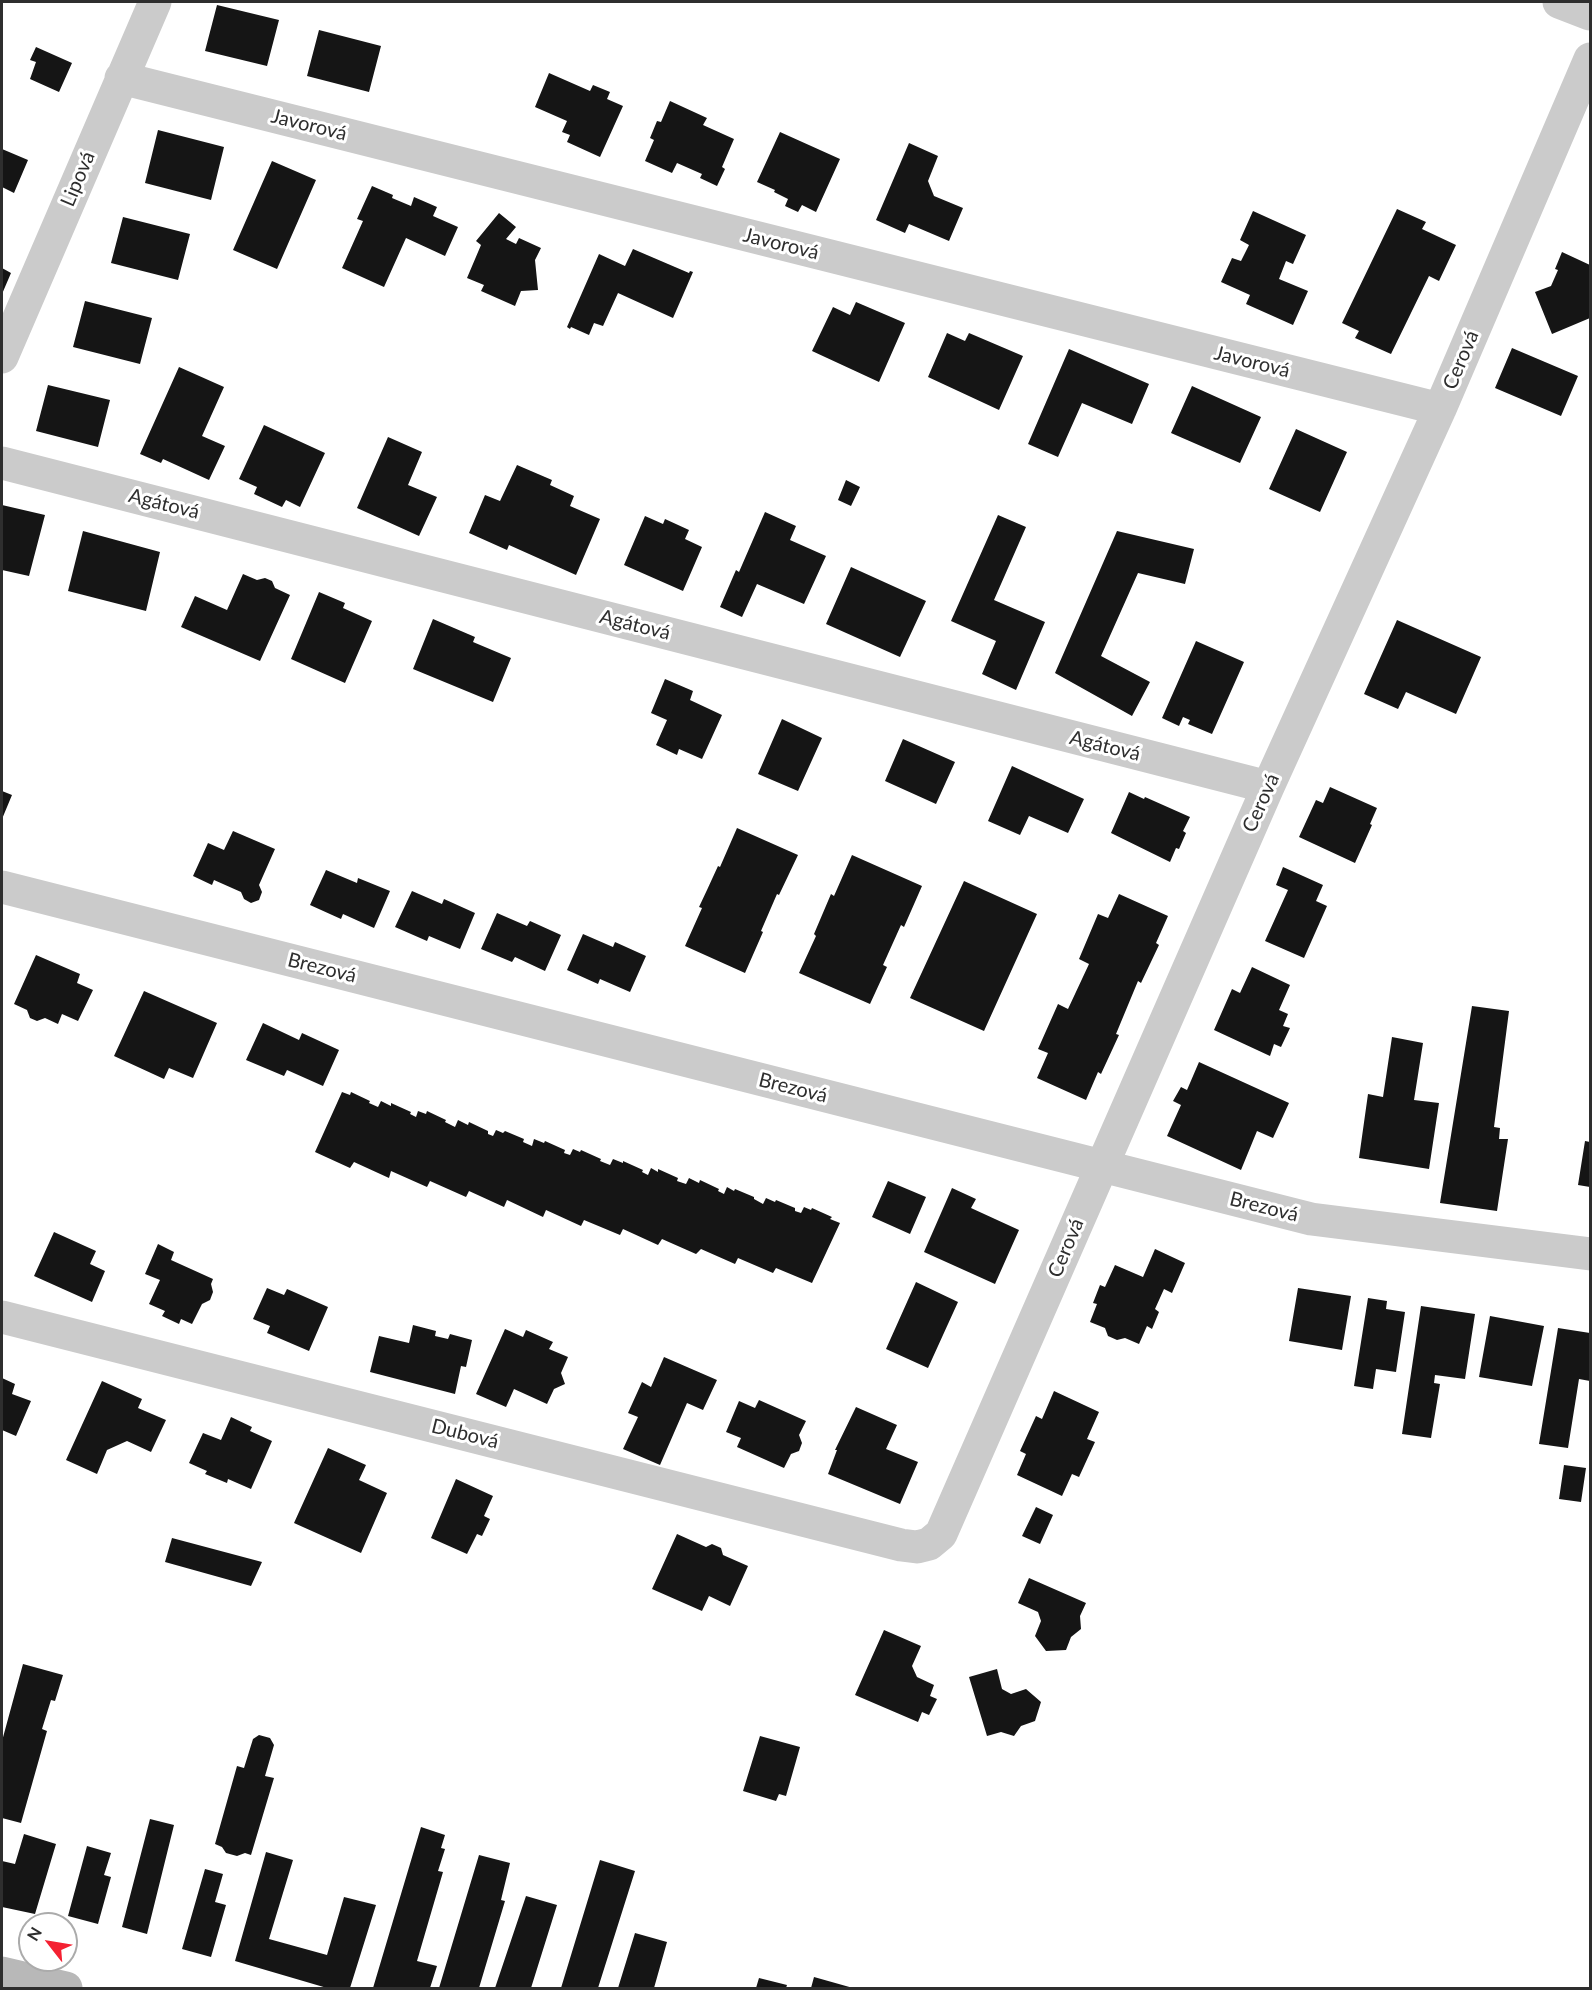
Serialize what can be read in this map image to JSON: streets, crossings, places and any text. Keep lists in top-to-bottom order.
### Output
{
  "streets": {
    "street": [
      "Javorová",
      "Lipová",
      "Cerová",
      "Agátová",
      "Brezová",
      "Dubová"
    ]
  },
  "crossings": [
    ["Javorová", "Lipová"],
    ["Javorová", "Cerová"],
    ["Cerová", "Agátová"],
    ["Cerová", "Brezová"],
    ["Cerová", "Dubová"]
  ],
  "north": "top left"
}
